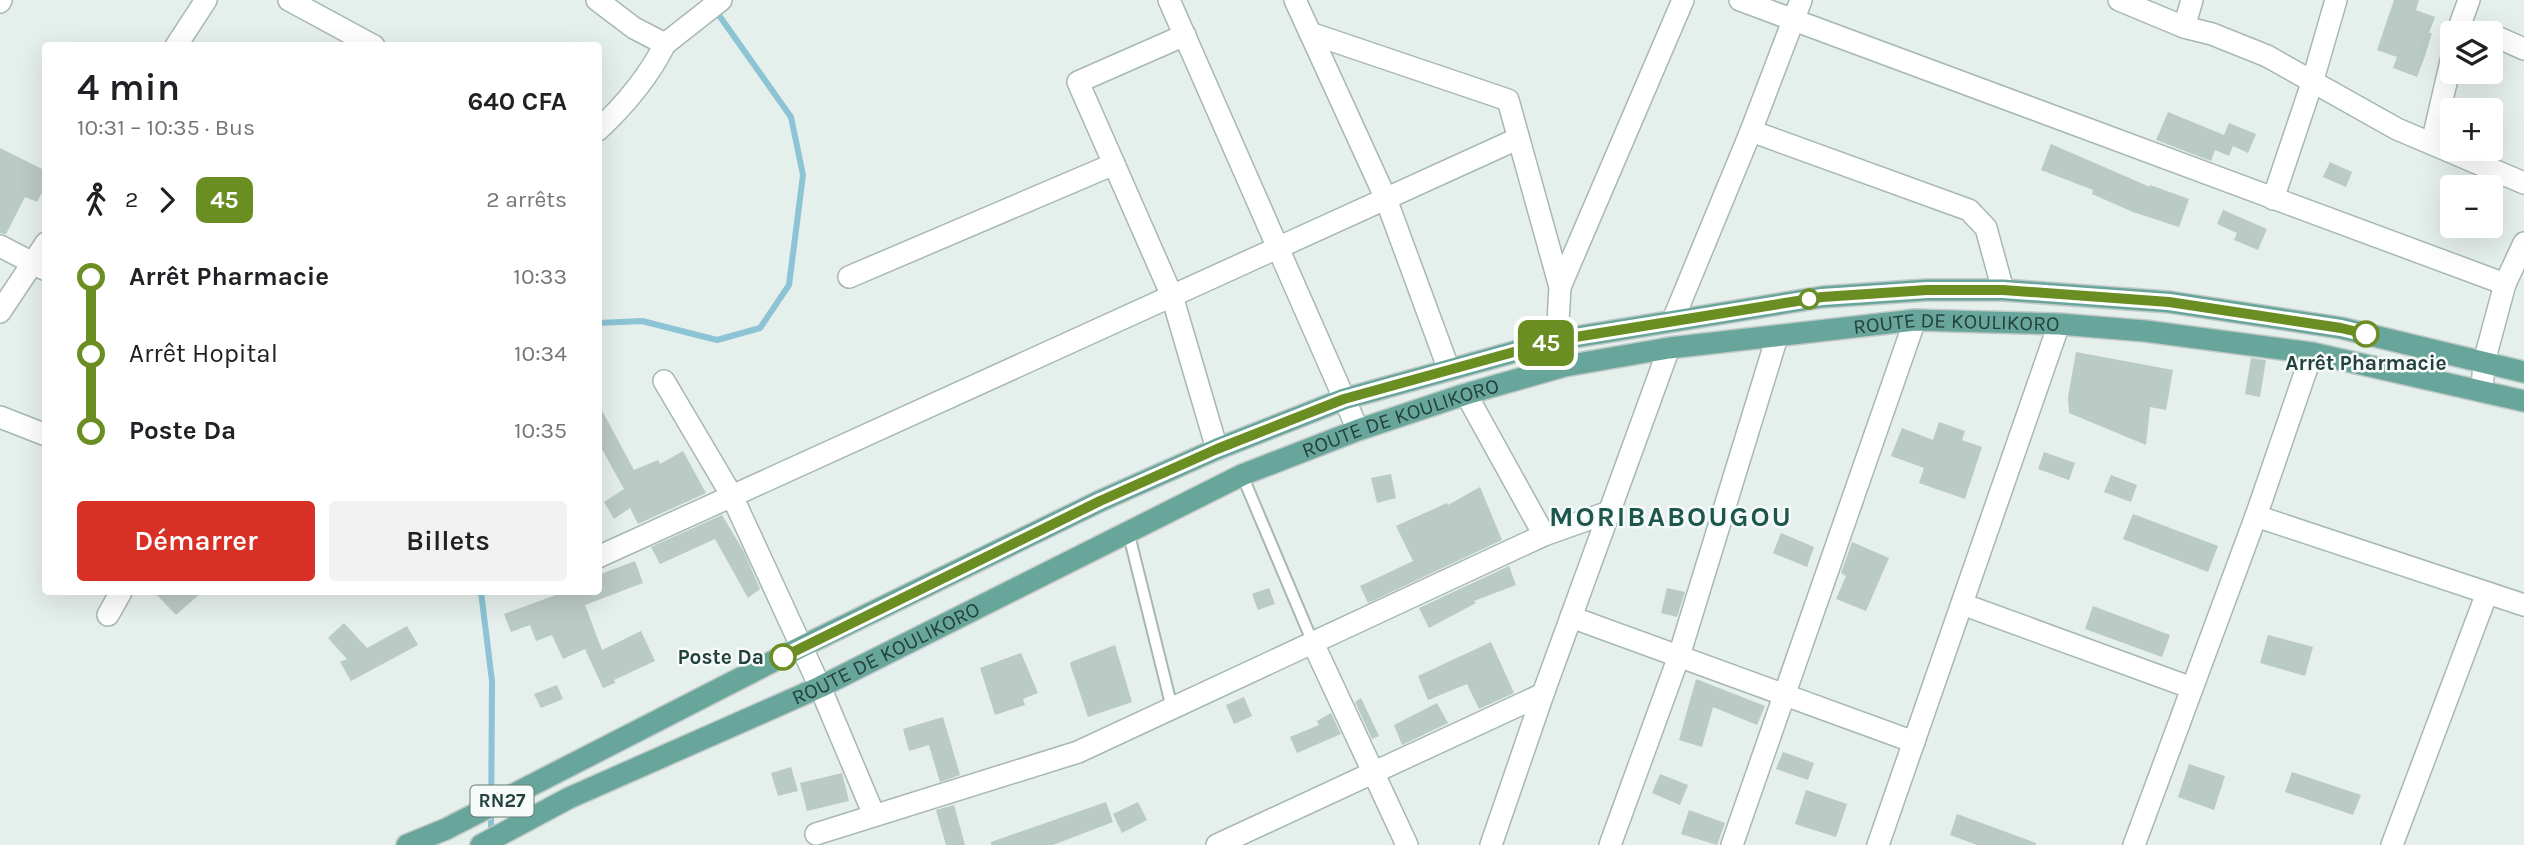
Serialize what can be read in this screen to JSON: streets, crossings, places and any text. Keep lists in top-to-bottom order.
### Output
{
  "streets": {
    "main road": ["ROUTE DE KOULIKORO", "RN27"]
  },
  "districts": ["MORIBABOUGOU"],
  "places": ["Arrêt Pharmacie", "Poste Da"],
  "lines": ["bus line 45"],
  "page": {
    "on_map": "45",
    "map_buttons": ["+", "−"],
    "heading": ["4 min", "10:31 – 10:35 · Bus", "640 CFA"],
    "legs": ["2", "45", "2 arrêts"],
    "list": [
      {
        "name": "Arrêt Pharmacie",
        "value": "10:33"
      },
      {
        "name": "Arrêt Hopital",
        "value": "10:34"
      },
      {
        "name": "Poste Da",
        "value": "10:35"
      }
    ],
    "buttons": ["Démarrer", "Billets"]
  }
}
